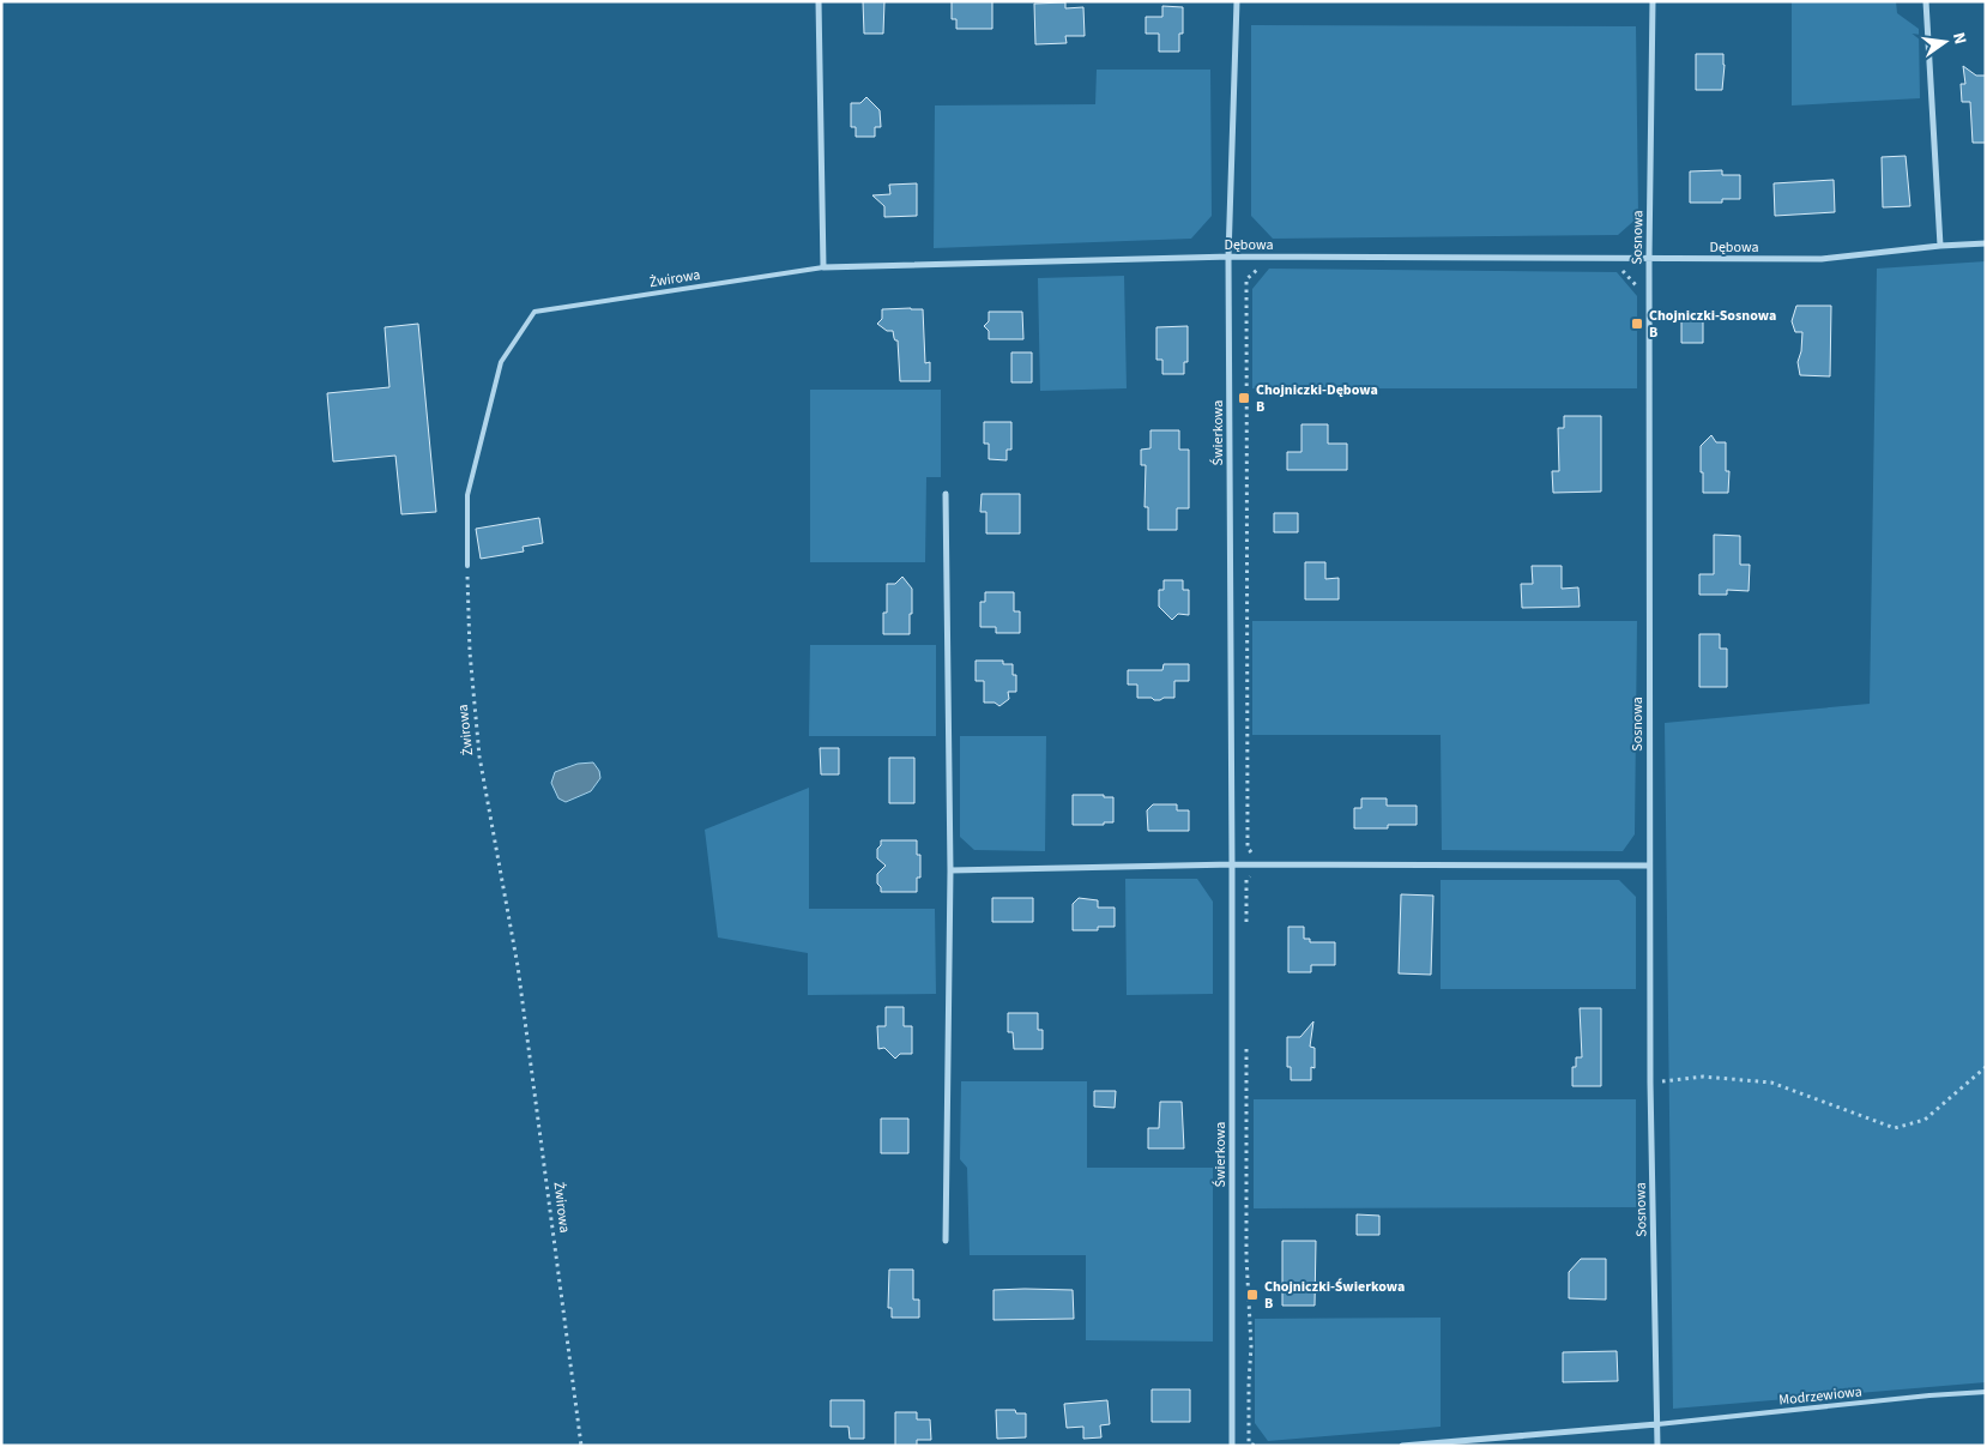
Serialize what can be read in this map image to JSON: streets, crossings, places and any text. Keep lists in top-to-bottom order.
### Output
{
  "streets": {
    "street": ["Sosnowa", "Dębowa", "Świerkowa"],
    "lane": ["Żwirowa", "Modrzewiowa"]
  },
  "crossings": [
    ["Sosnowa", "Dębowa"],
    ["Sosnowa", "Modrzewiowa"],
    ["Dębowa", "Żwirowa"],
    ["Dębowa", "Świerkowa"]
  ],
  "places": {
    "transit": ["Chojniczki-Sosnowa B", "Chojniczki-Dębowa B", "Chojniczki-Świerkowa B"]
  },
  "north": "right"
}
